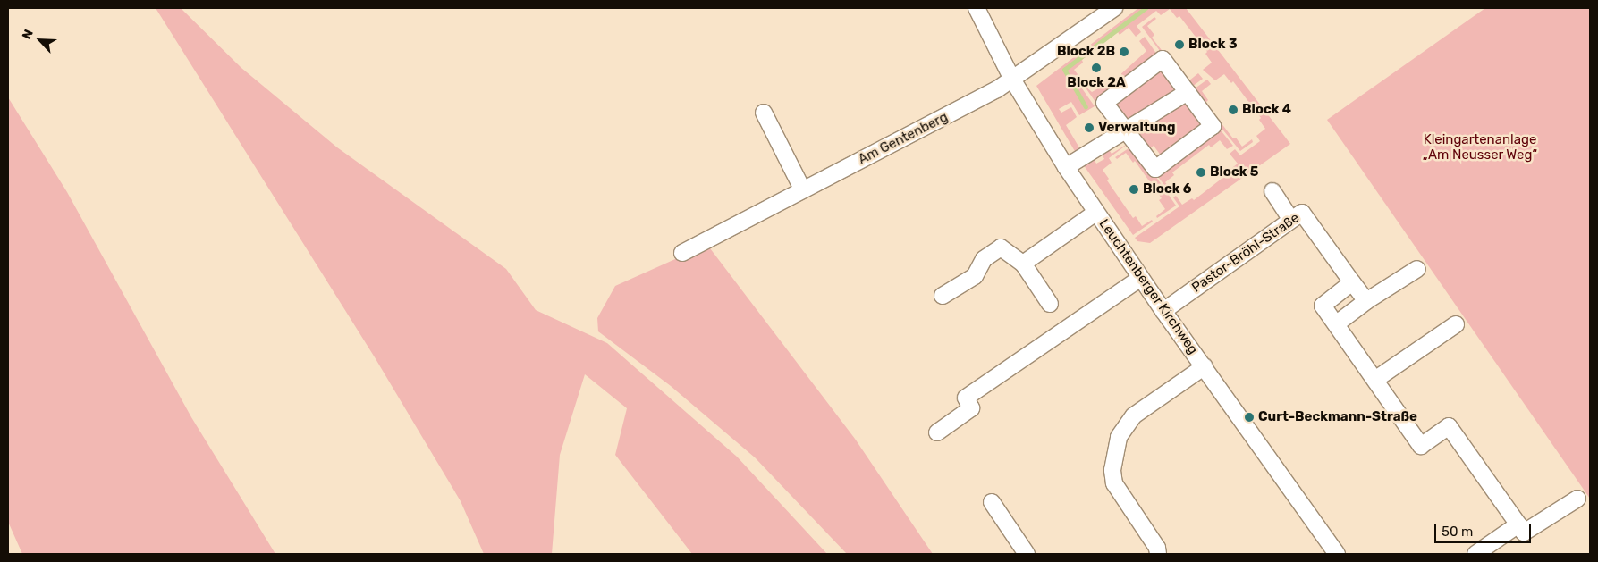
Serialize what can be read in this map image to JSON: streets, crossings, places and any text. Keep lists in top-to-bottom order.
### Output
{
  "streets": {
    "street": ["Am Gentenberg", "Pastor-Bröhl-Straße", "Leuchtenberger Kirchweg"]
  },
  "crossings": [
    ["Am Gentenberg", "Leuchtenberger Kirchweg"],
    ["Pastor-Bröhl-Straße", "Leuchtenberger Kirchweg"]
  ],
  "parks": ["Kleingartenanlage „Am Neusser Weg“"],
  "places": [
    "Block 3",
    "Block 2B",
    "Block 2A",
    "Block 4",
    "Verwaltung",
    "Block 5",
    "Block 6",
    "Curt-Beckmann-Straße"
  ],
  "scale_bar": "50 m",
  "north": "top left"
}
